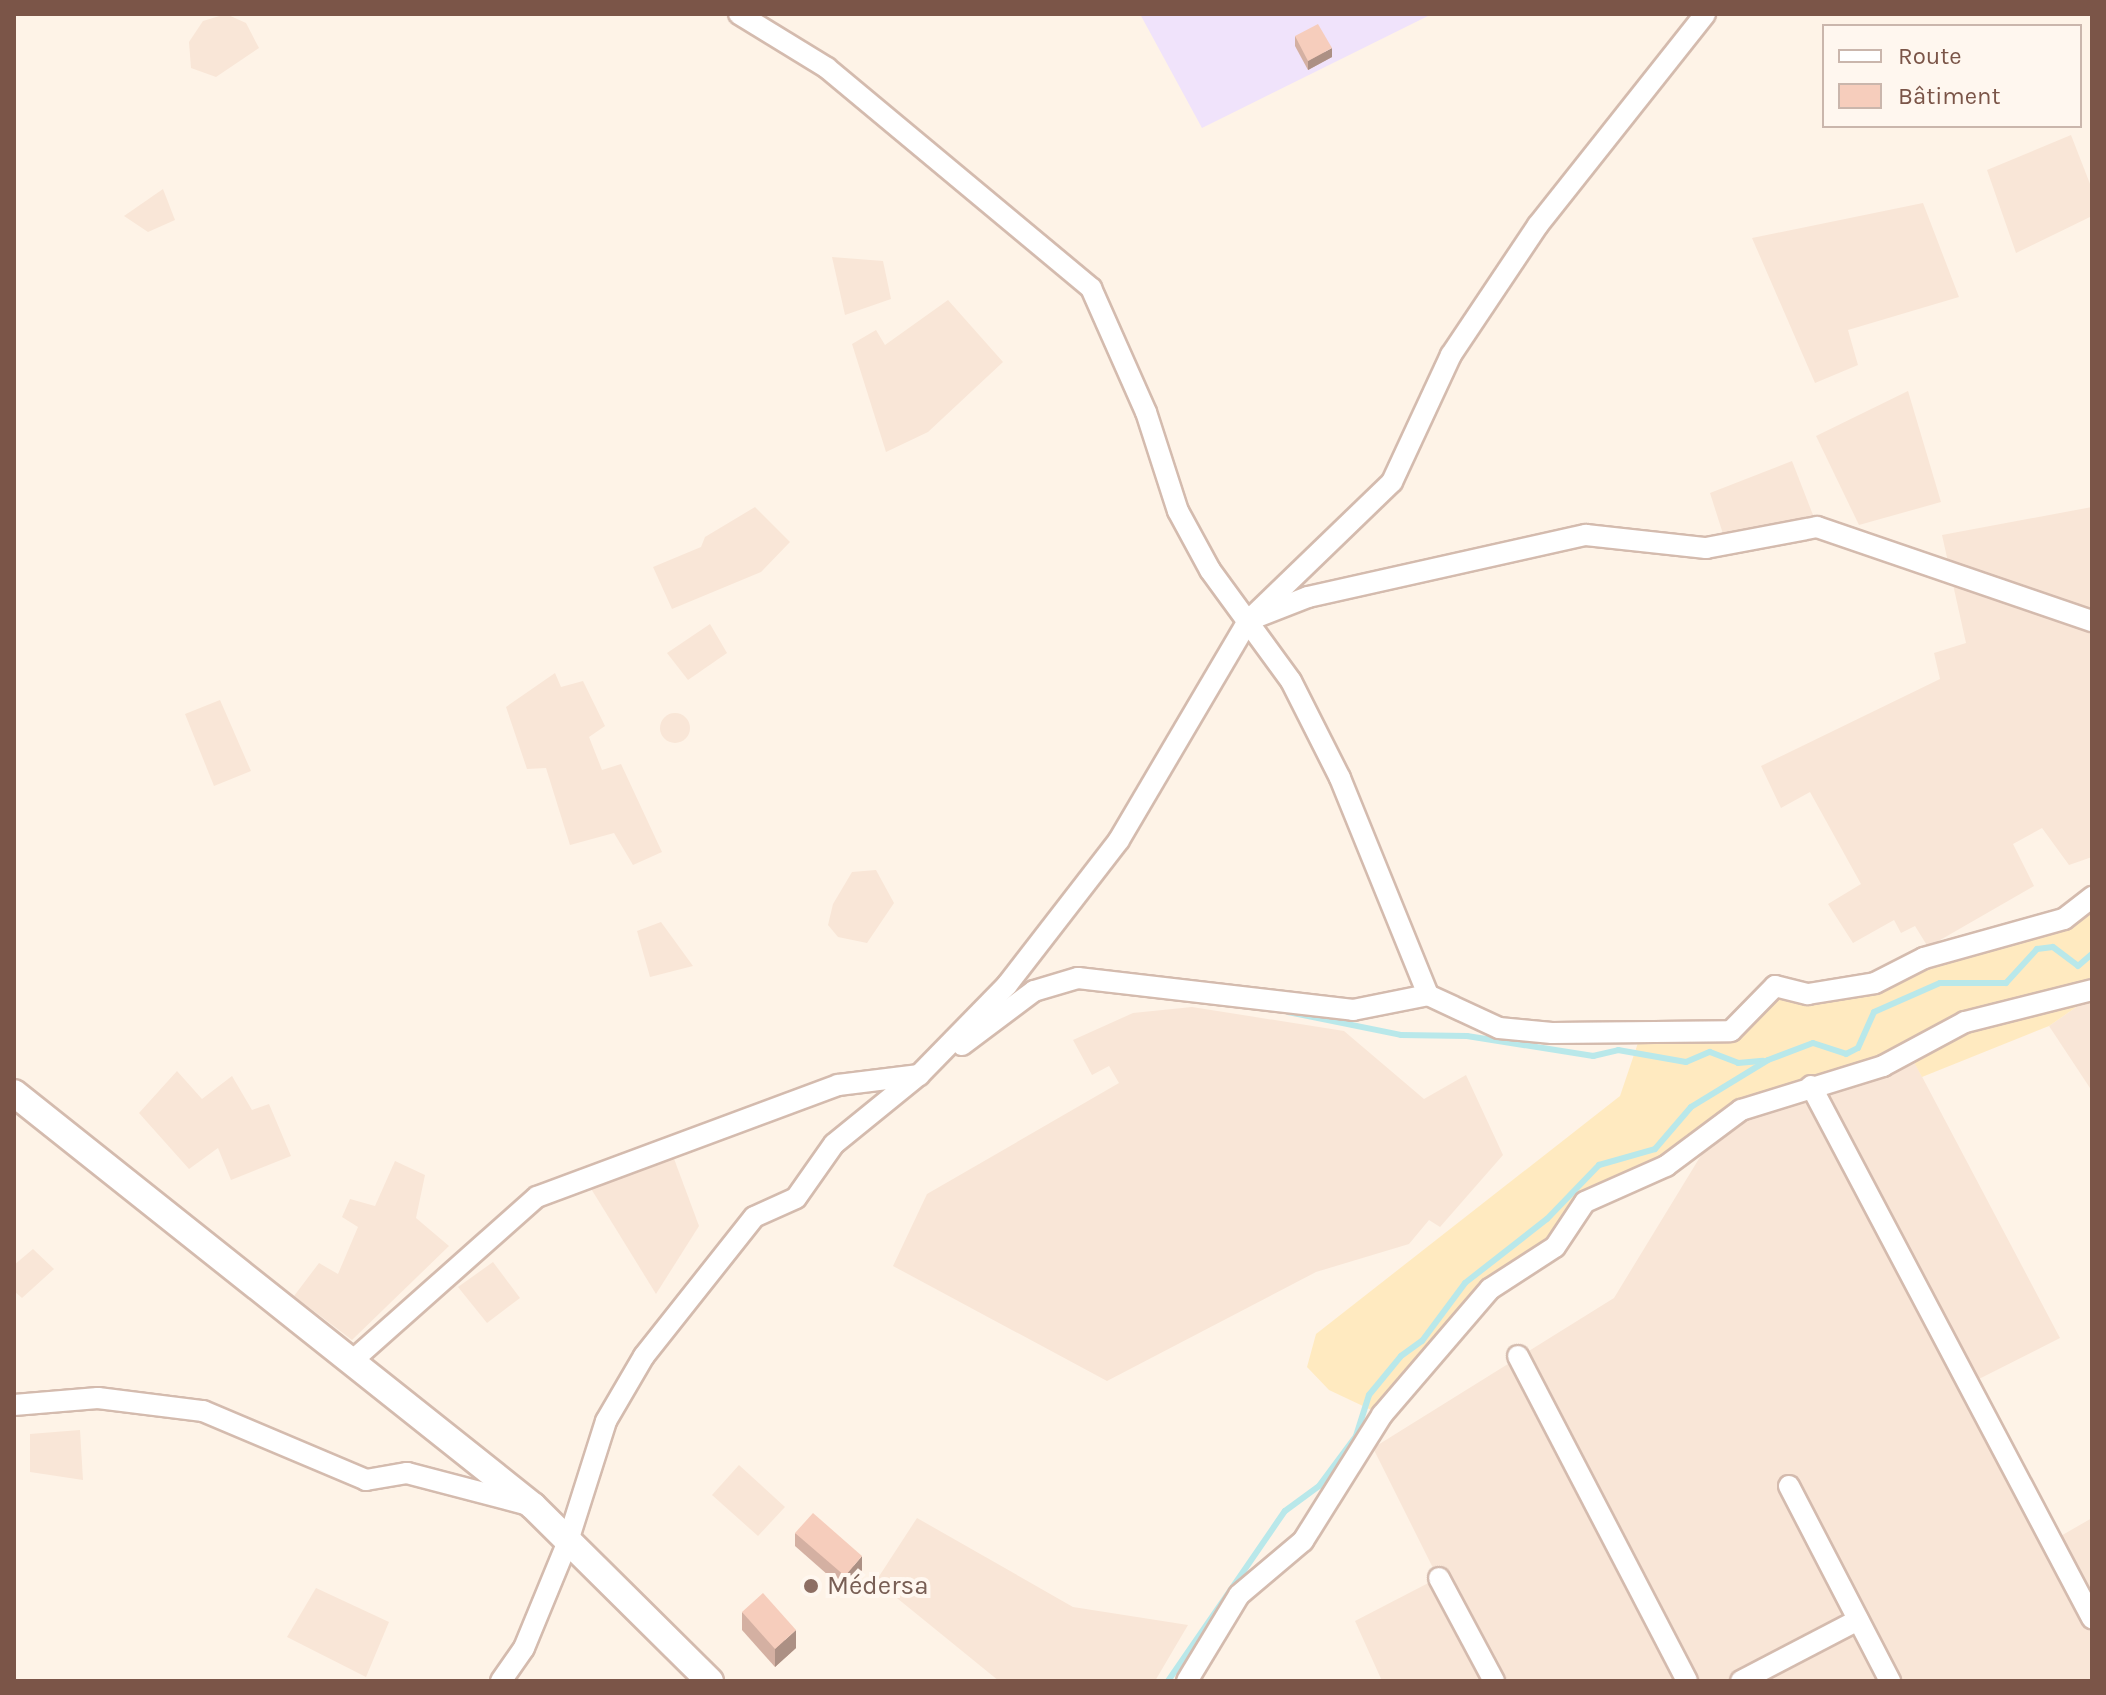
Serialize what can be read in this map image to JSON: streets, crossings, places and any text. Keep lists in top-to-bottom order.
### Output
{
  "places": ["Médersa"],
  "legend": ["Route", "Bâtiment"]
}
